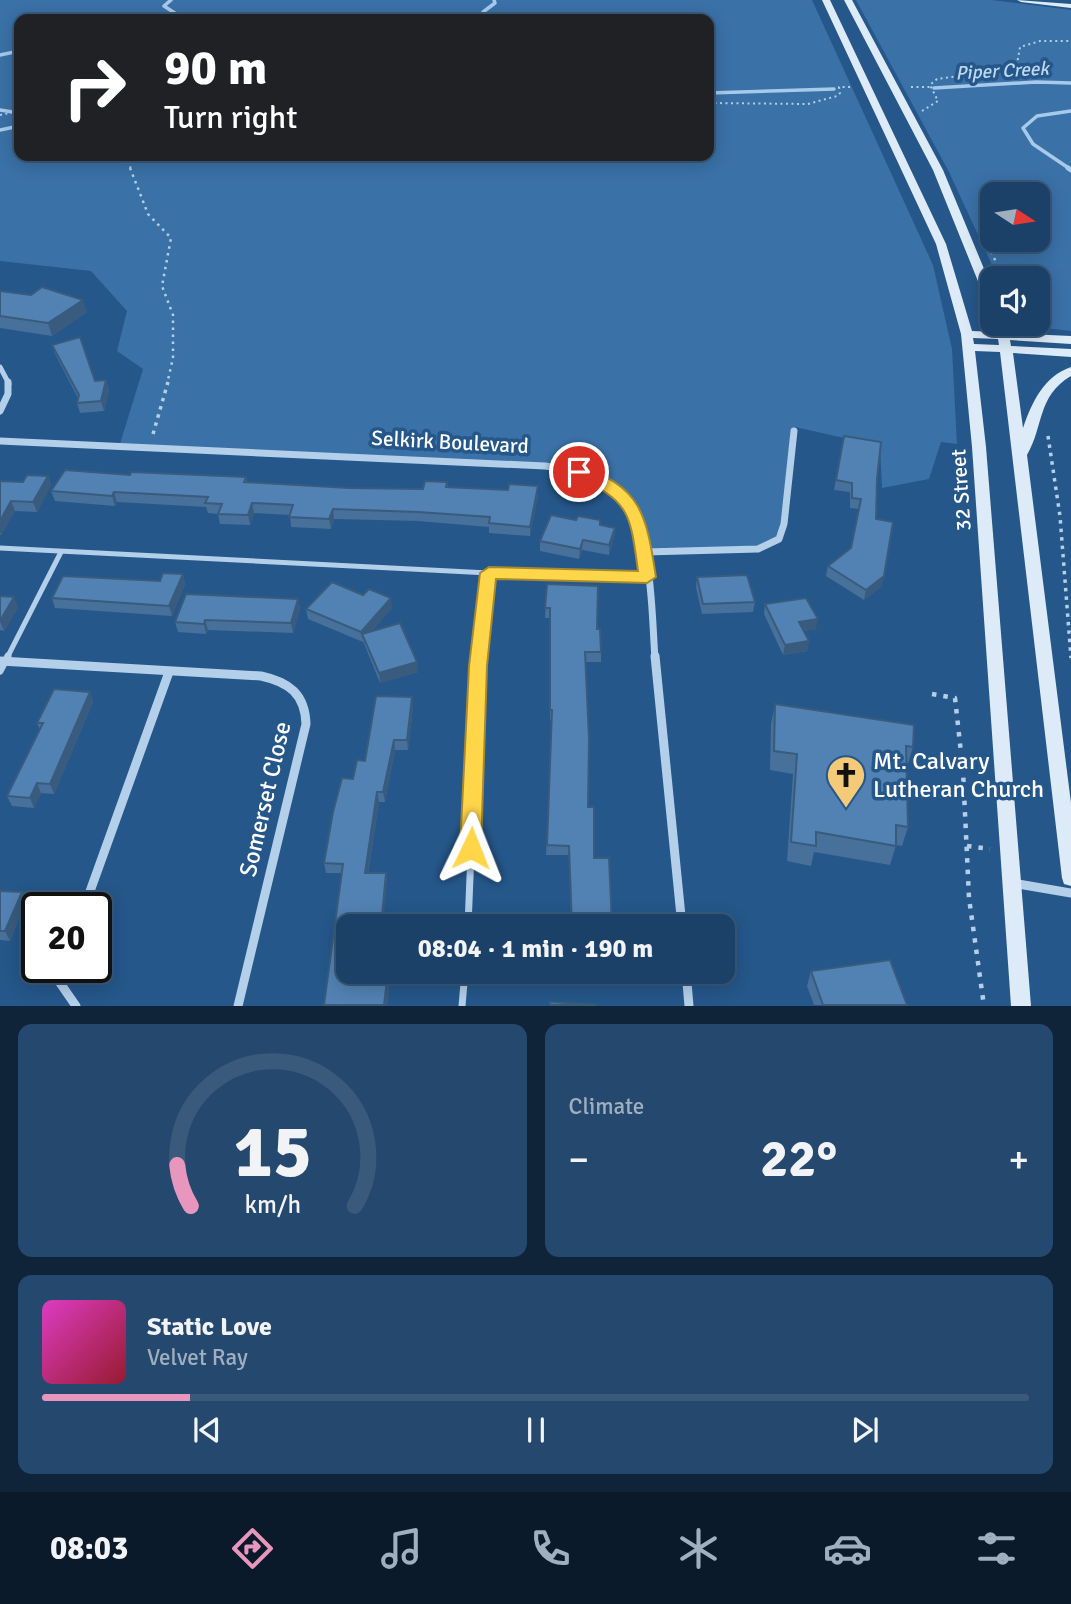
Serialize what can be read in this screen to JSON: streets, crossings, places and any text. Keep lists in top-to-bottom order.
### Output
{
  "streets": {
    "main road": ["32 Street"],
    "street": ["Selkirk Boulevard", "Somerset Close"]
  },
  "water": ["Piper Creek"],
  "places": {
    "church": ["Mt. Calvary Lutheran Church"]
  },
  "north": "right",
  "page": {
    "turn": ["90 m", "Turn right"],
    "limit": "20",
    "trip": "08:04 · 1 min · 190 m",
    "tile": "Climate",
    "heat": ["−", "22°", "+"],
    "song": ["Static Love", "Velvet Ray"],
    "tabs": "08:03",
    "gauge": ["15", "km/h"]
  }
}
